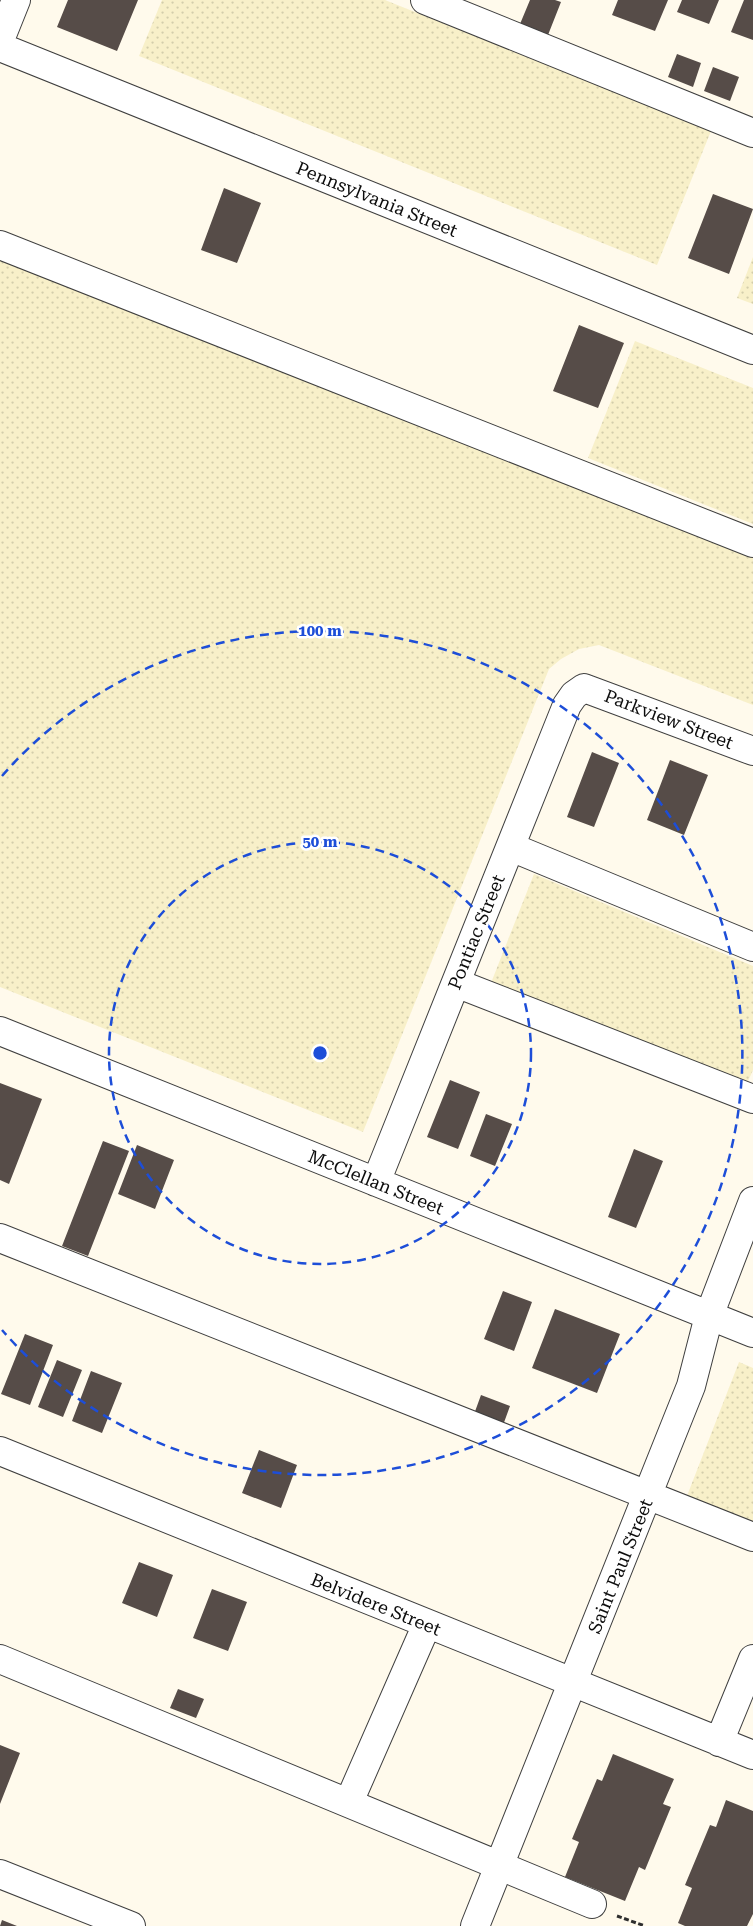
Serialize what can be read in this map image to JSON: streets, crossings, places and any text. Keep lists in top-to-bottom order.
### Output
{
  "streets": {
    "street": [
      "Pennsylvania Street",
      "Parkview Street",
      "Pontiac Street",
      "McClellan Street",
      "Saint Paul Street",
      "Belvidere Street"
    ]
  },
  "crossings": [
    ["Parkview Street", "Pontiac Street"],
    ["Pontiac Street", "McClellan Street"],
    ["McClellan Street", "Saint Paul Street"],
    ["Saint Paul Street", "Belvidere Street"]
  ],
  "rings": ["100 m", "50 m"]
}
